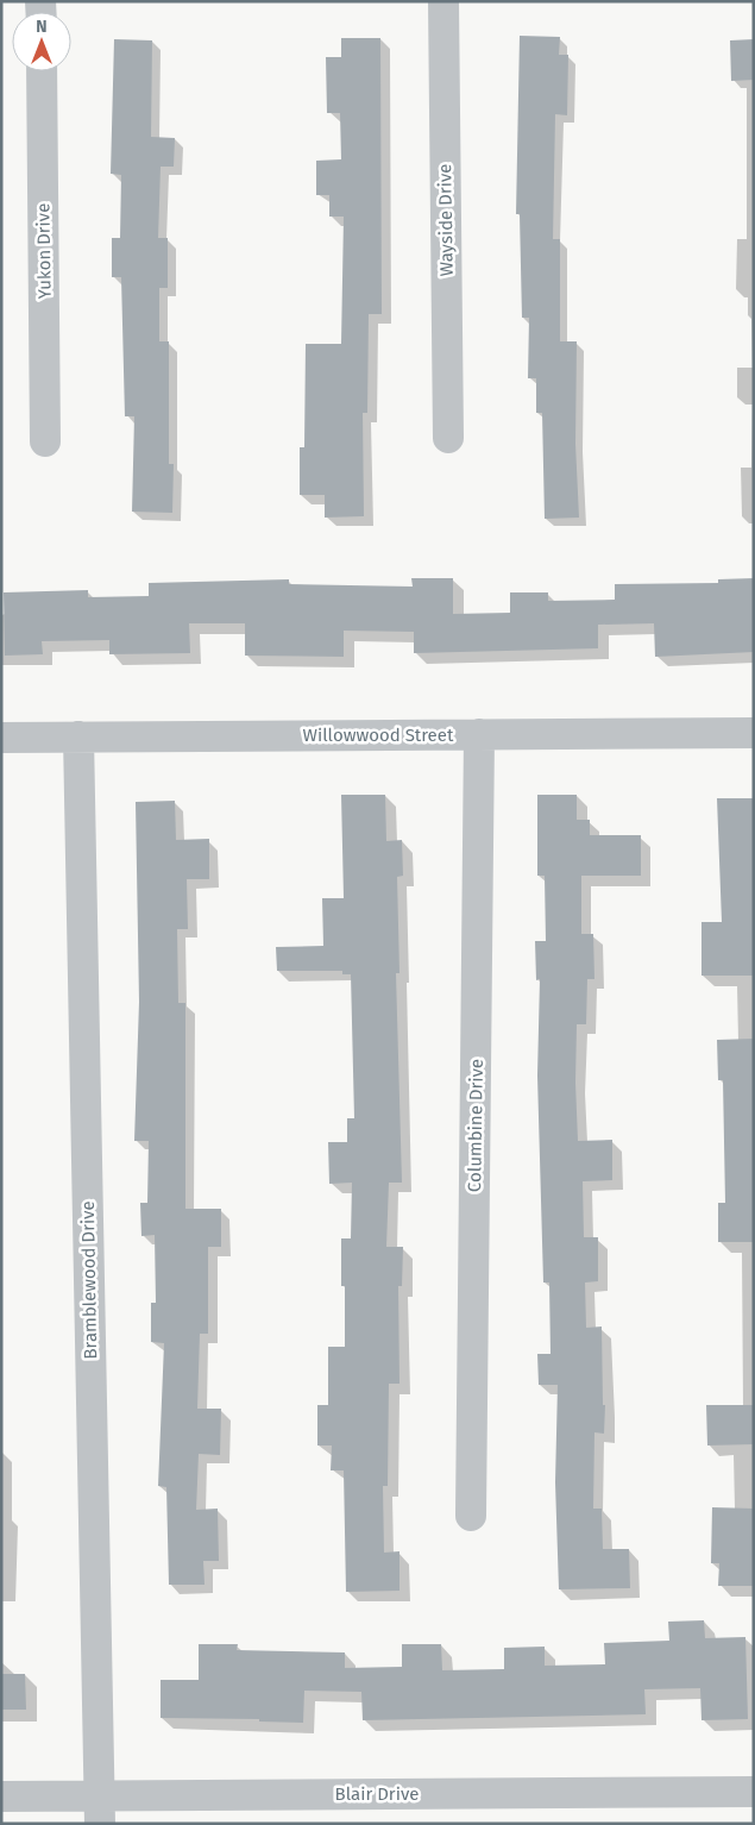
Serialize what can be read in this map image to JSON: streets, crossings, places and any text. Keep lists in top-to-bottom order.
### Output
{
  "streets": {
    "street": [
      "Wayside Drive",
      "Yukon Drive",
      "Willowwood Street",
      "Columbine Drive",
      "Bramblewood Drive",
      "Blair Drive"
    ]
  },
  "crossings": [
    ["Willowwood Street", "Columbine Drive"],
    ["Willowwood Street", "Bramblewood Drive"],
    ["Bramblewood Drive", "Blair Drive"]
  ],
  "north": "top"
}
